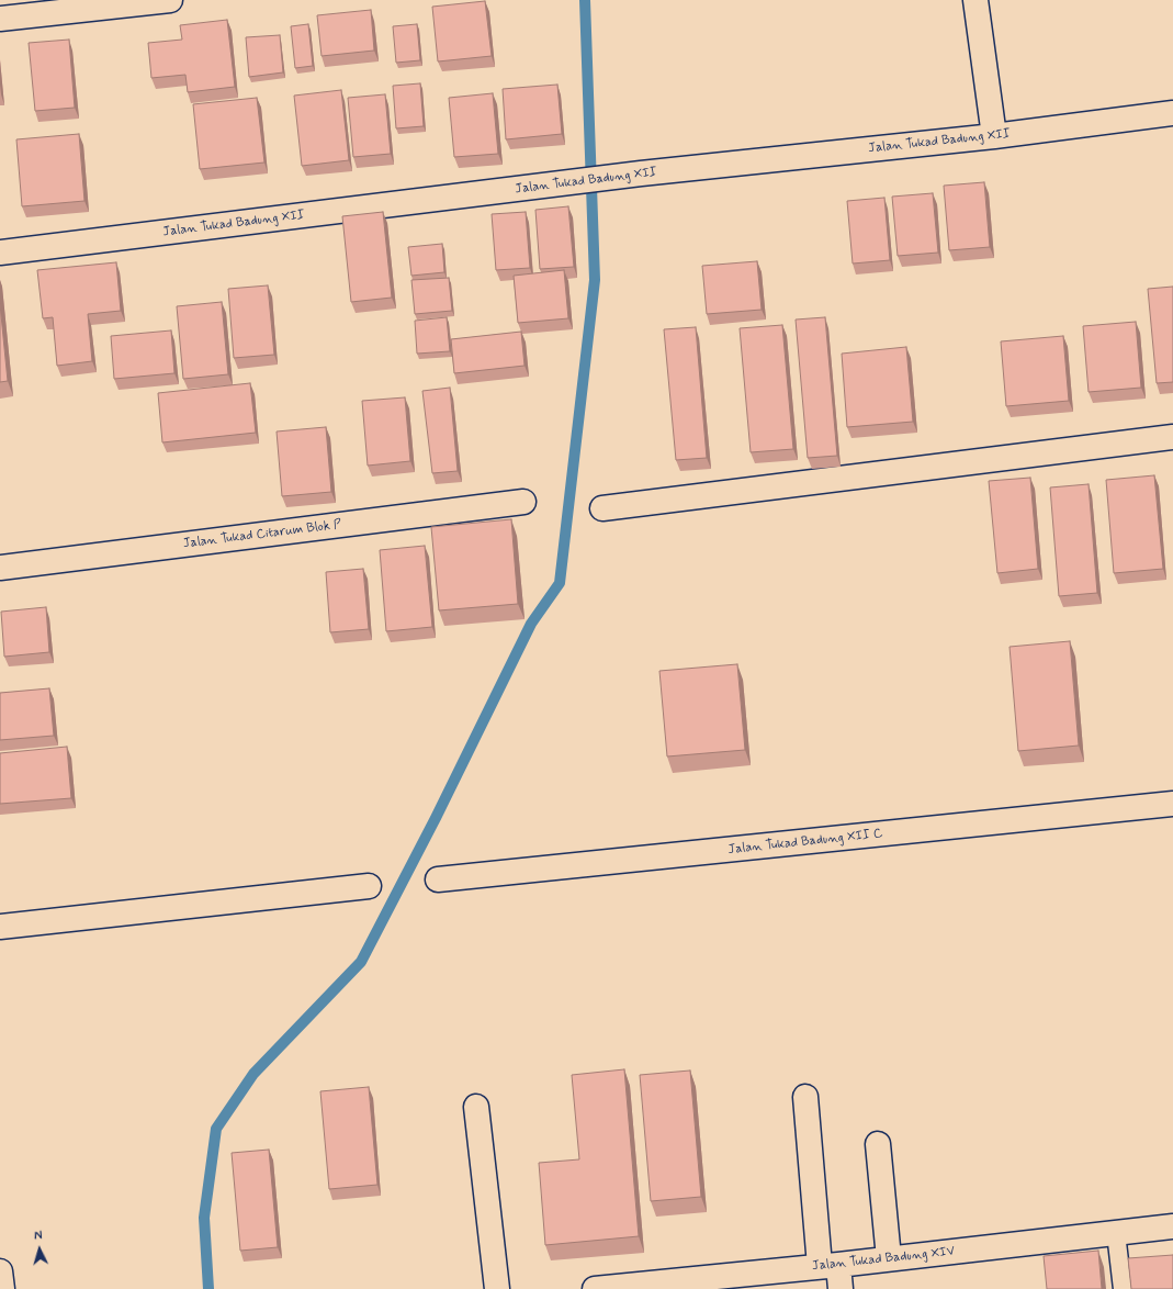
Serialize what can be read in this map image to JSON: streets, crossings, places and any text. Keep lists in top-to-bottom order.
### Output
{
  "streets": {
    "street": [
      "Jalan Tukad Badung XII",
      "Jalan Tukad Citarum Blok P",
      "Jalan Tukad Badung XII C",
      "Jalan Tukad Badung XIV"
    ]
  },
  "north": "top"
}
